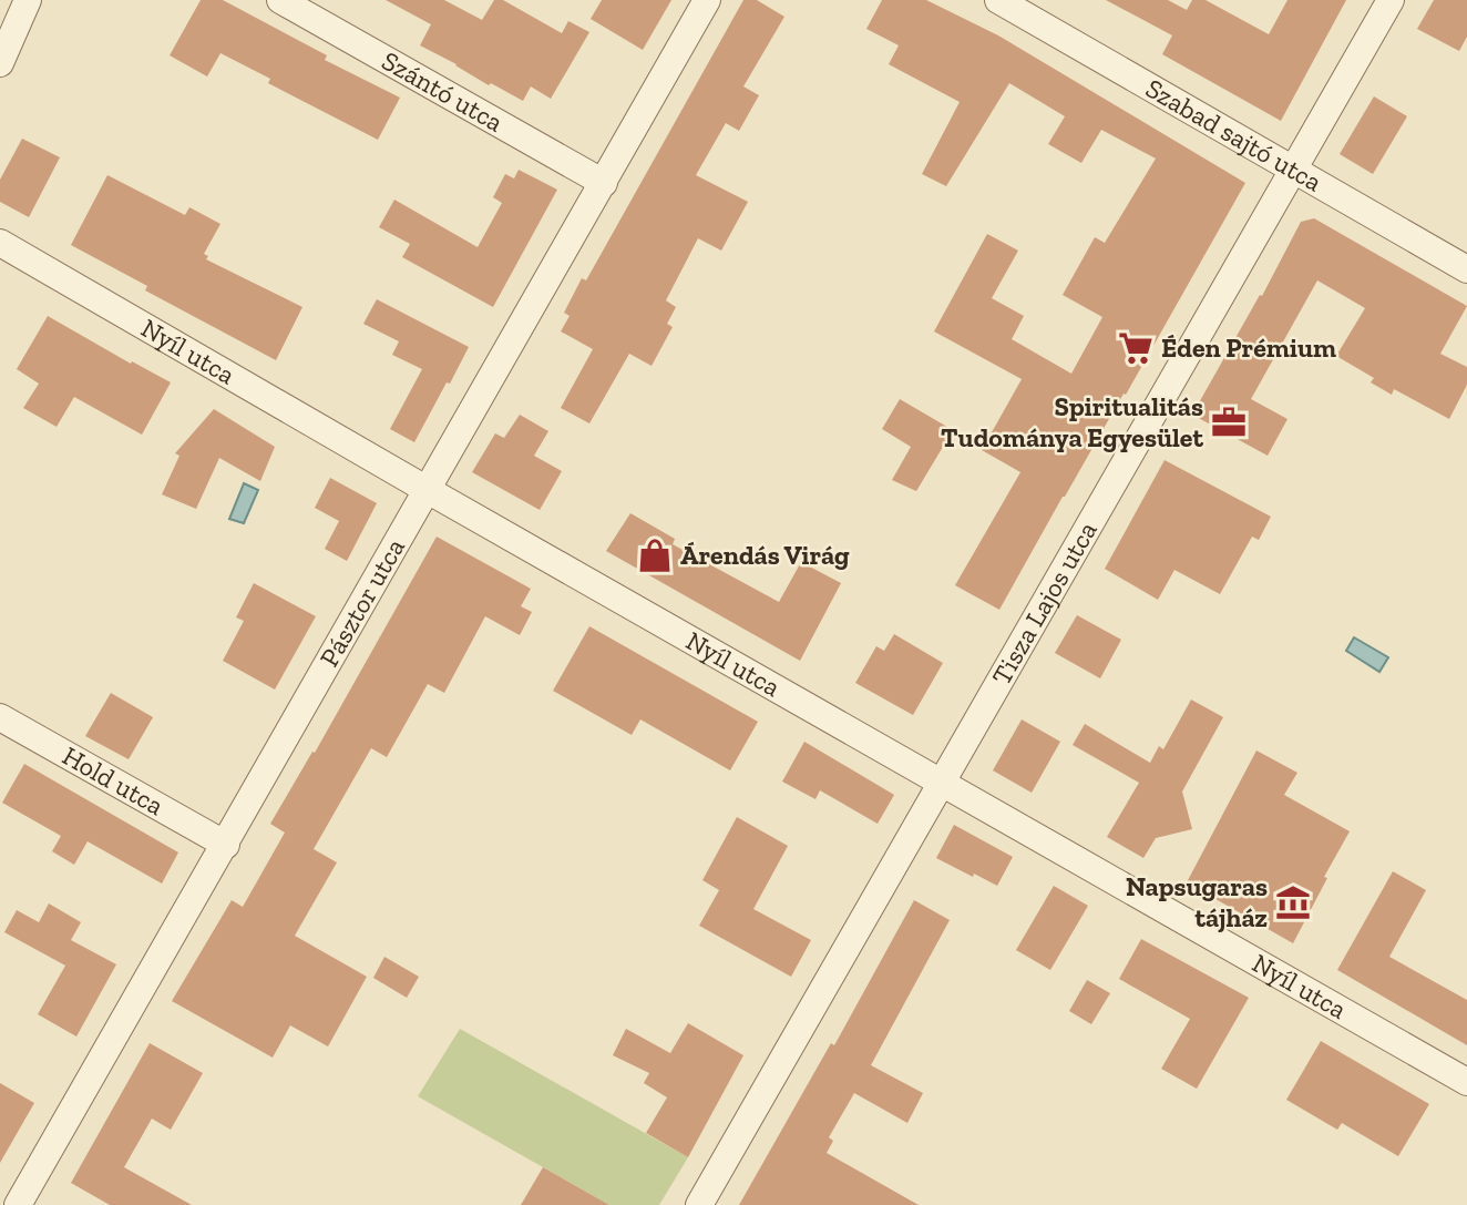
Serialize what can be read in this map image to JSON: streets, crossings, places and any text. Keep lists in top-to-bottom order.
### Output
{
  "streets": {
    "street": [
      "Szántó utca",
      "Szabad sajtó utca",
      "Nyíl utca",
      "Pásztor utca",
      "Tisza Lajos utca",
      "Hold utca"
    ]
  },
  "crossings": [
    ["Szántó utca", "Pásztor utca"],
    ["Szabad sajtó utca", "Tisza Lajos utca"],
    ["Nyíl utca", "Pásztor utca"],
    ["Nyíl utca", "Tisza Lajos utca"],
    ["Pásztor utca", "Hold utca"]
  ],
  "places": {
    "supermarket": ["Éden Prémium"],
    "office": ["Spiritualitás Tudománya Egyesület"],
    "shop": ["Árendás Virág"],
    "museum": ["Napsugaras tájház"]
  }
}
